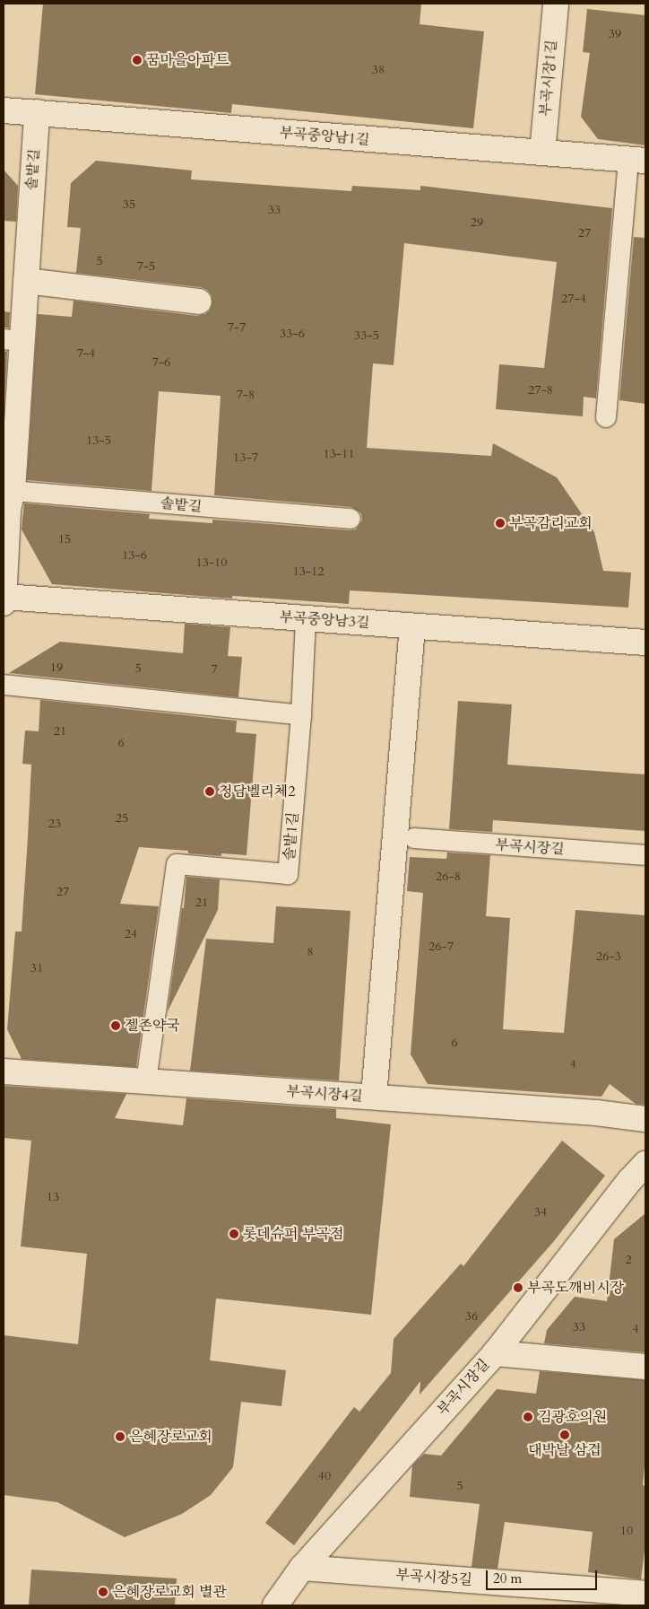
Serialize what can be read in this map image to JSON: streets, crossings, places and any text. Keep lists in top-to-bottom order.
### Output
{
  "streets": {
    "street": [
      "부곡시장1길",
      "부곡중앙남1길",
      "솔밭길",
      "부곡중앙남3길",
      "부곡시장길",
      "부곡시장4길",
      "부곡시장5길"
    ],
    "lane": ["솔밭1길"]
  },
  "crossings": [
    ["부곡시장1길", "부곡중앙남1길"],
    ["부곡중앙남1길", "솔밭길"],
    ["솔밭길", "부곡중앙남3길"],
    ["솔밭1길", "부곡시장4길"],
    ["부곡시장길", "부곡시장5길"]
  ],
  "places": [
    "꿈마을아파트",
    "부곡감리교회",
    "청담벨리체2",
    "젤존약국",
    "롯데슈퍼 부곡점",
    "부곡도깨비시장",
    "김광호의원",
    "대박날 삼겹",
    "은혜장로교회",
    "은혜장로교회 별관"
  ],
  "house_numbers": [
    "39",
    "38",
    "35",
    "33",
    "29",
    "27",
    "5",
    "7-5",
    "27-4",
    "7-7",
    "33-6",
    "33-5",
    "7-4",
    "7-6",
    "27-8",
    "7-8",
    "13-5",
    "13-11",
    "13-7",
    "15",
    "13-6",
    "13-10",
    "13-12",
    "19",
    "5",
    "7",
    "21",
    "6",
    "25",
    "23",
    "26-8",
    "27",
    "21",
    "24",
    "26-7",
    "8",
    "26-3",
    "31",
    "6",
    "4",
    "13",
    "34",
    "2",
    "36",
    "33",
    "4",
    "40",
    "5",
    "10"
  ],
  "scale_bar": "20 m"
}
